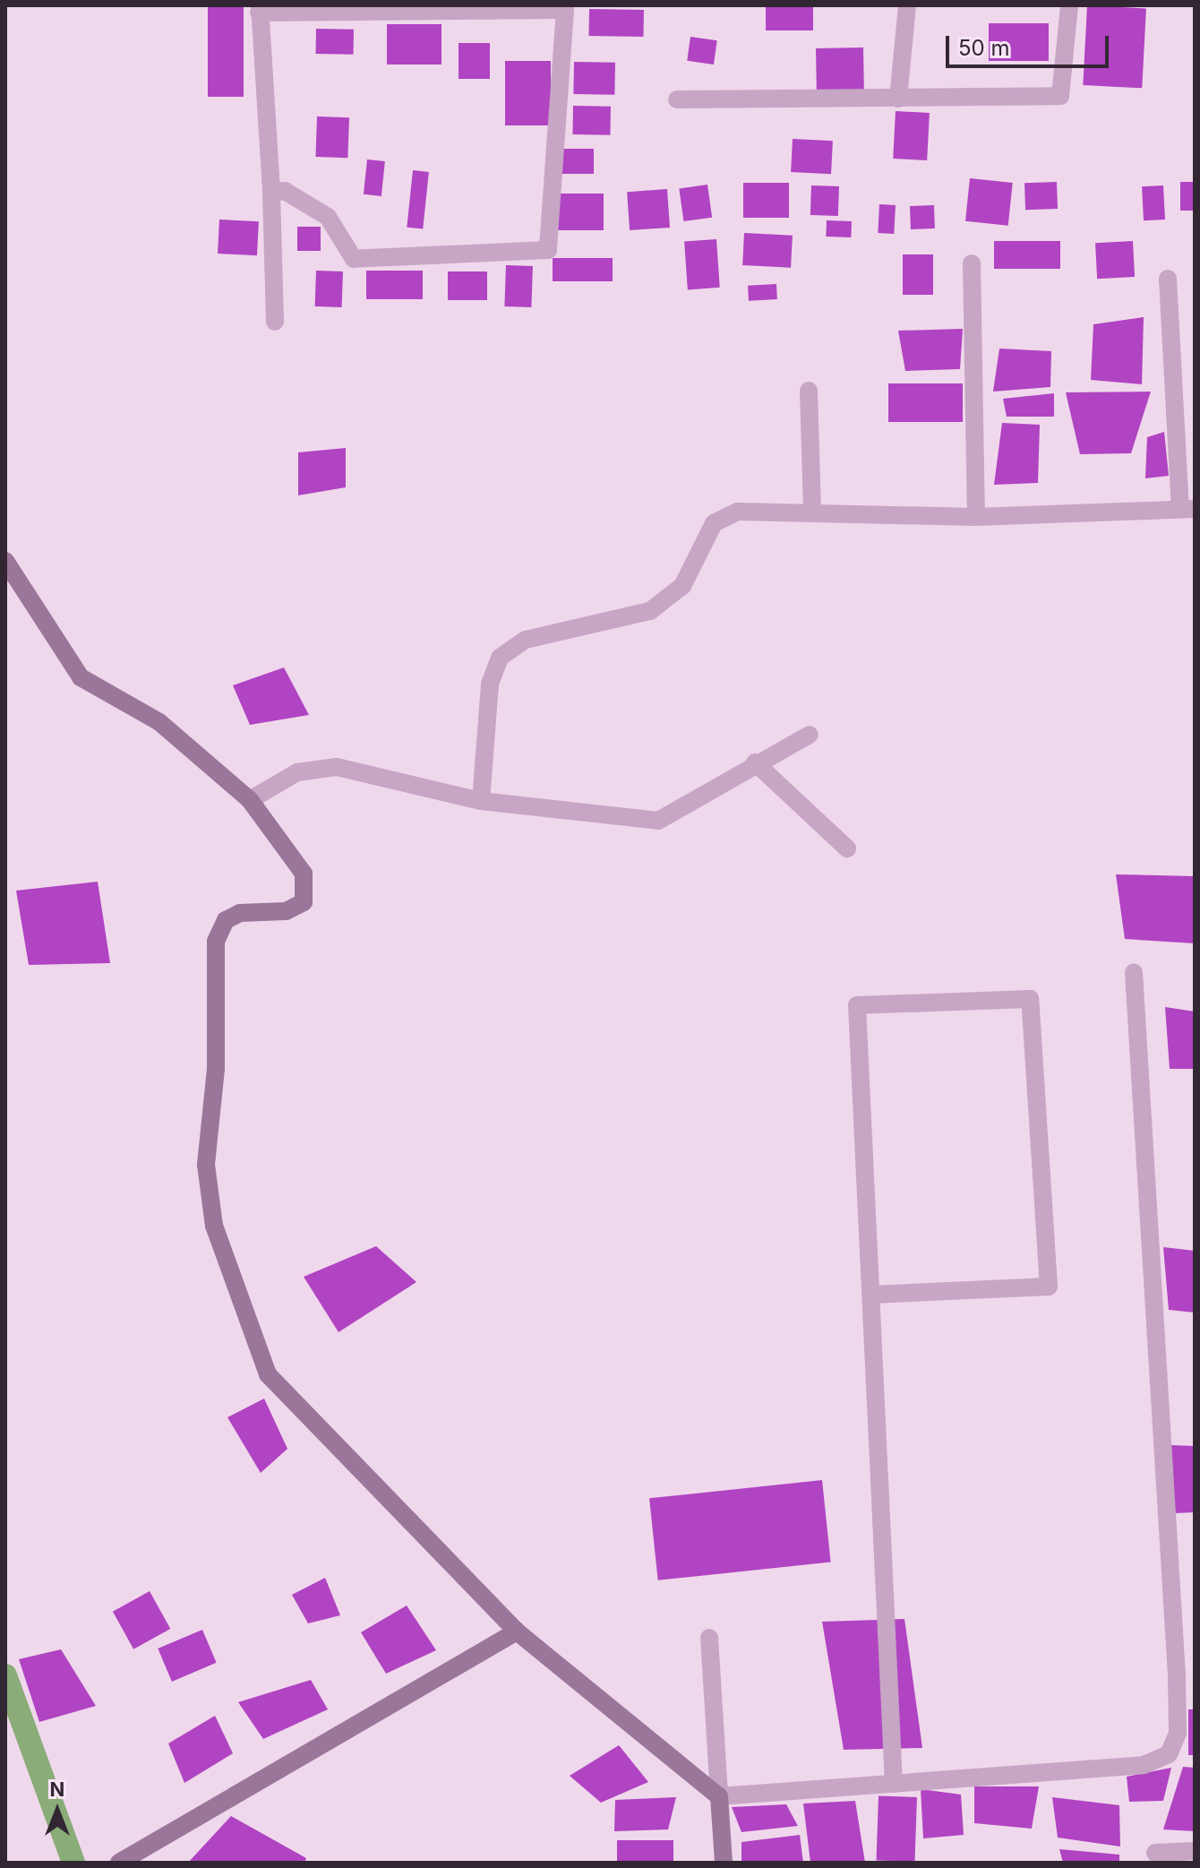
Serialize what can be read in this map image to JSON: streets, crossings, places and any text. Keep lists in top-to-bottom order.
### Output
{
  "scale_bar": "50 m",
  "north": "top"
}
